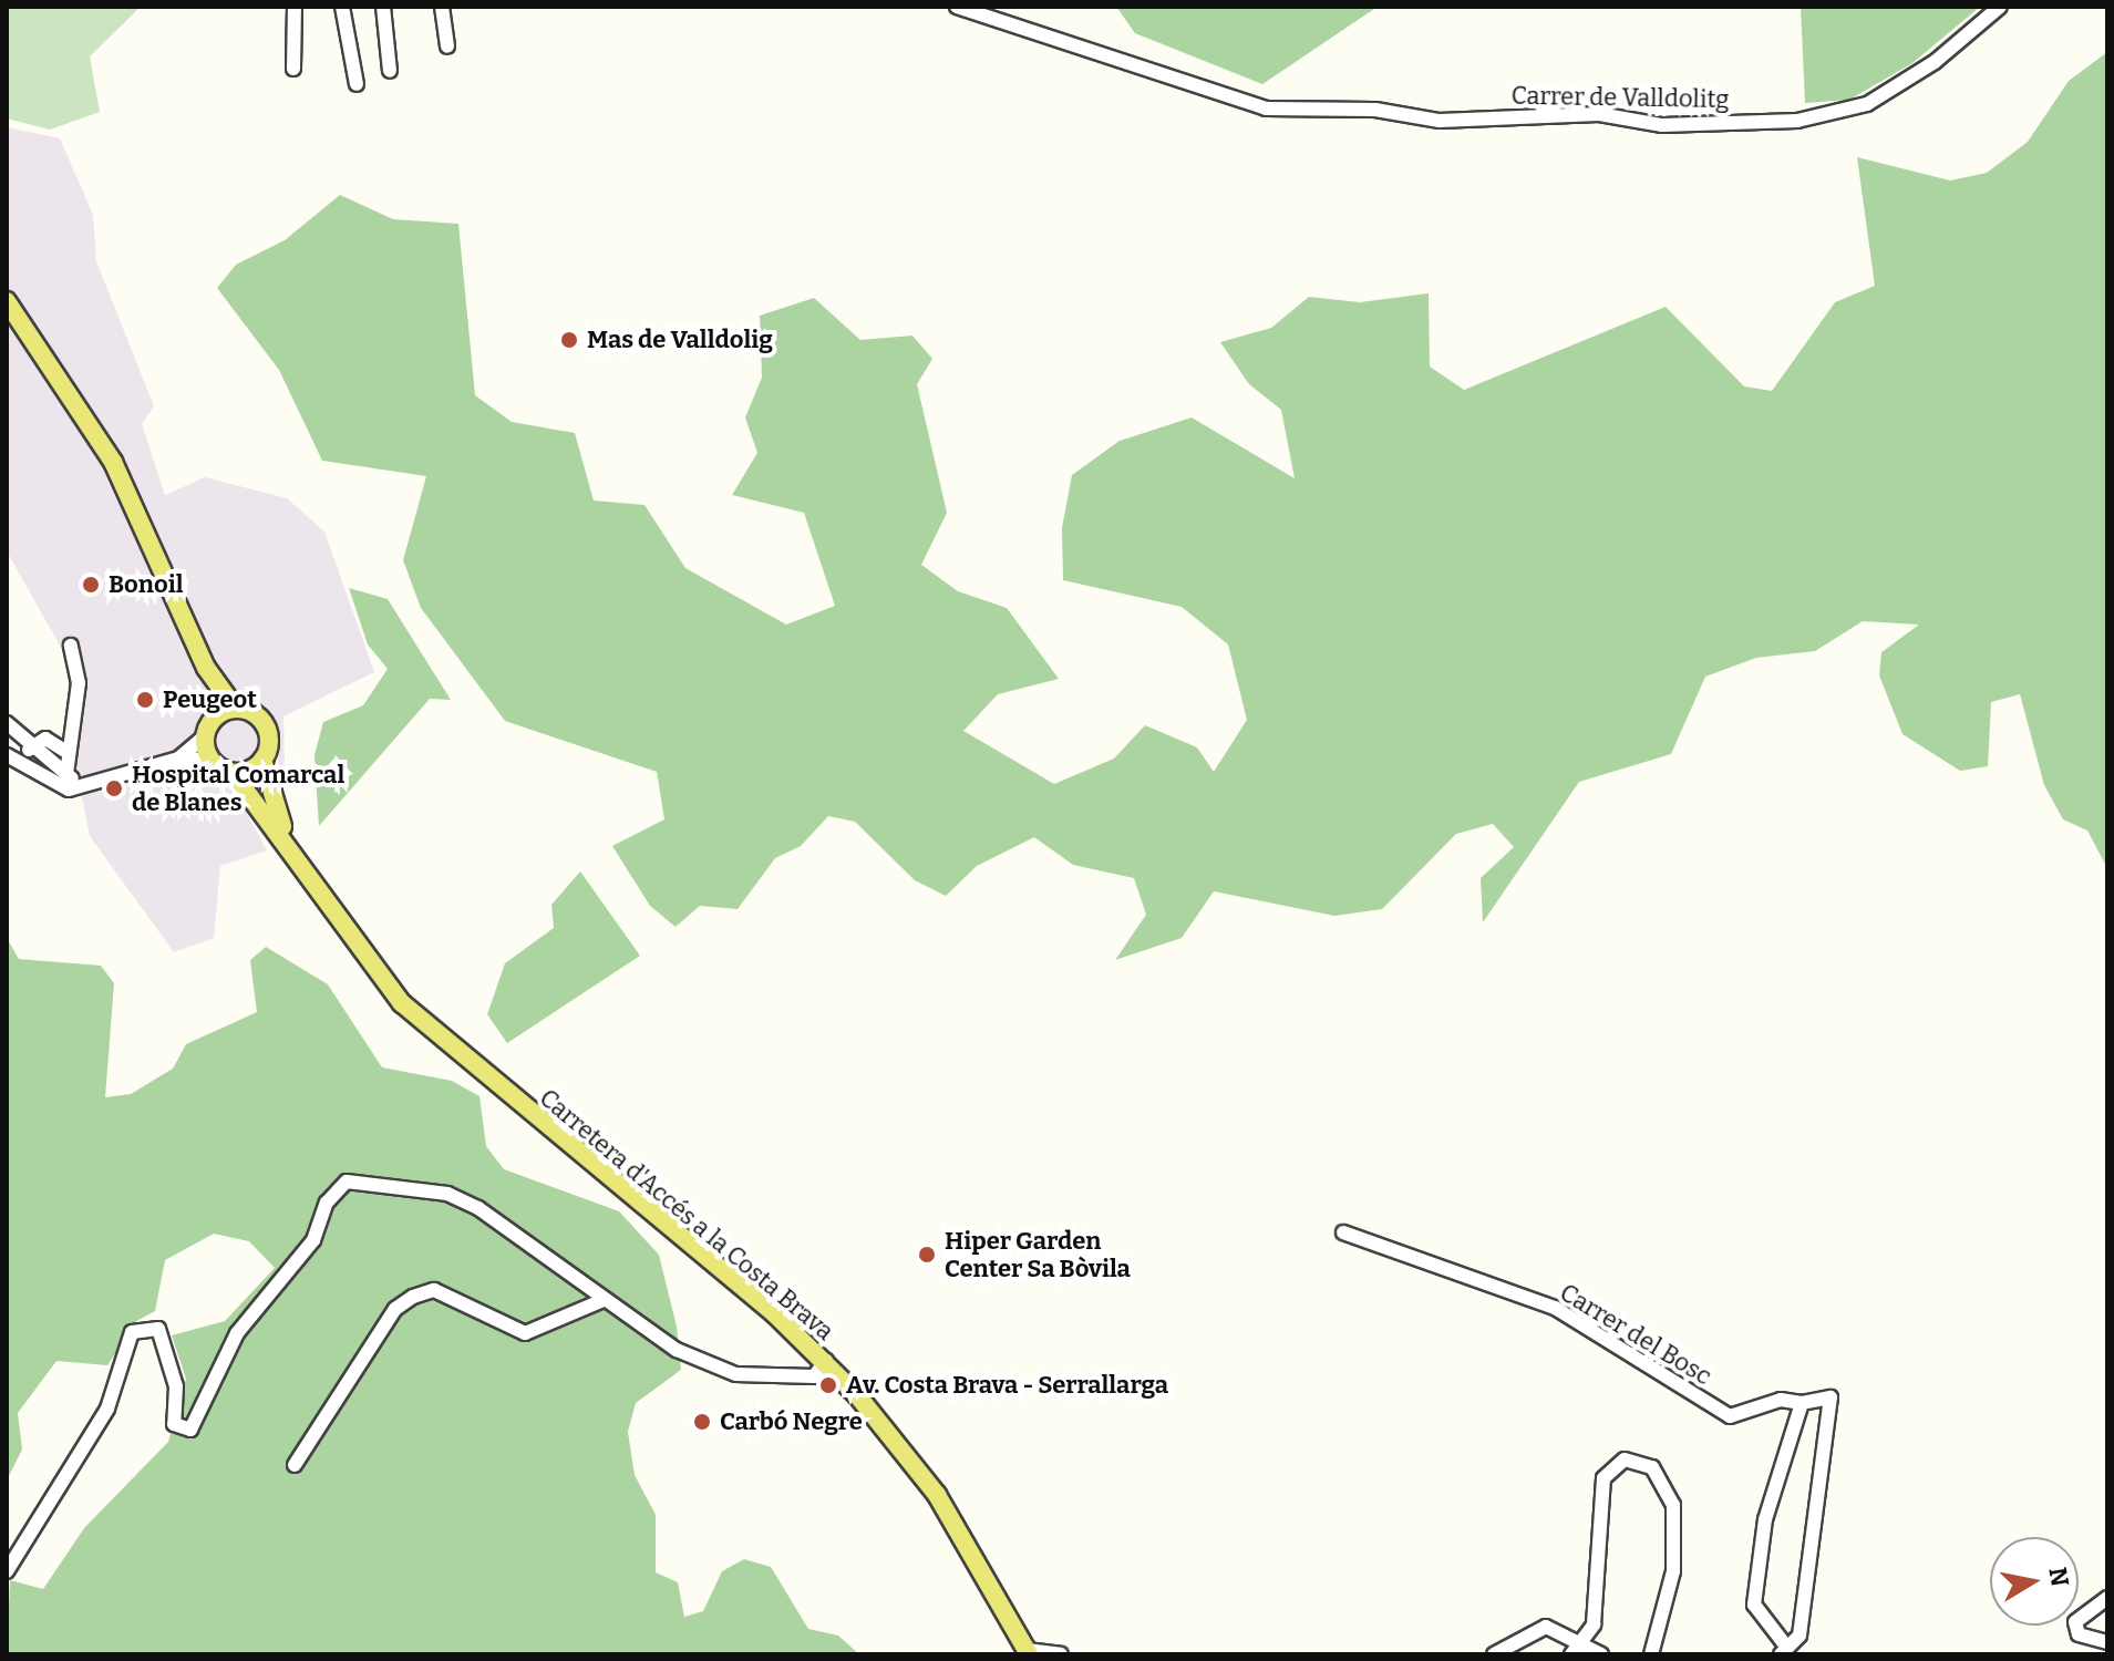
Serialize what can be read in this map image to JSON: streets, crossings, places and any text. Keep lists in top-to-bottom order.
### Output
{
  "streets": {
    "main road": ["Carretera d'Accés a la Costa Brava"],
    "street": ["Carrer de Valldolitg", "Carrer del Bosc"]
  },
  "places": [
    "Mas de Valldolig",
    "Bonoil",
    "Peugeot",
    "Hospital Comarcal de Blanes",
    "Hiper Garden Center Sa Bòvila",
    "Av. Costa Brava - Serrallarga",
    "Carbó Negre"
  ],
  "north": "right"
}
